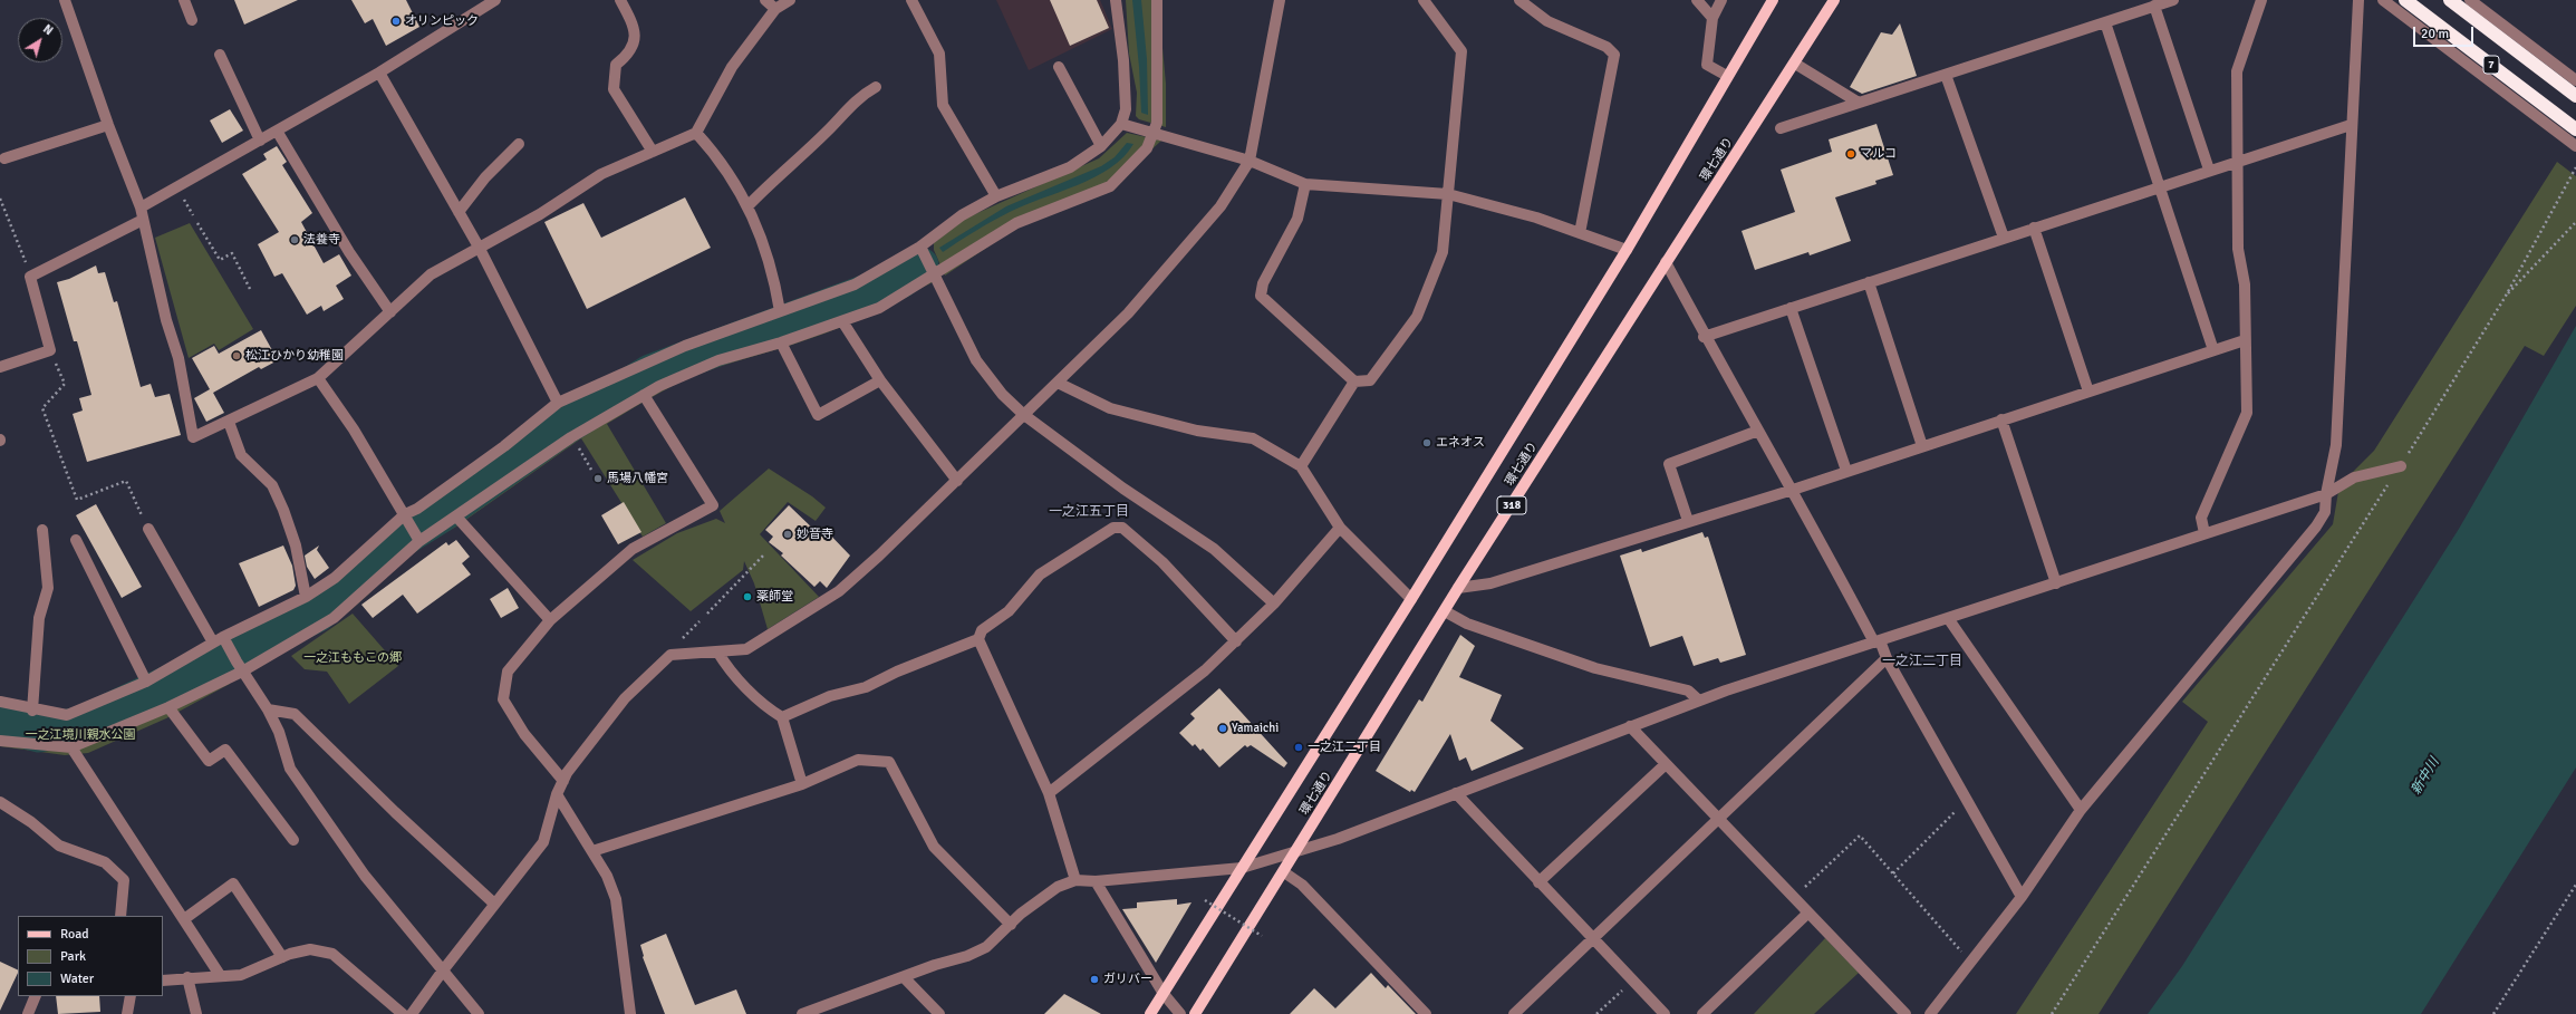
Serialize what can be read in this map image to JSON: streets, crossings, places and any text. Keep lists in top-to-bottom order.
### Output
{
  "streets": {
    "highway": ["7"],
    "main road": ["環七通り", "318"]
  },
  "districts": ["一之江五丁目", "一之江二丁目"],
  "water": ["新中川"],
  "parks": ["一之江ももこの郷", "一之江境川親水公園"],
  "places": [
    "オリンピック",
    "マルコ",
    "法養寺",
    "松江ひかり幼稚園",
    "エネオス",
    "馬場八幡宮",
    "妙音寺",
    "薬師堂",
    "Yamaichi",
    "一之江二丁目",
    "ガリバー"
  ],
  "legend": ["Road", "Park", "Water"],
  "scale_bar": "20 m",
  "north": "top right"
}
